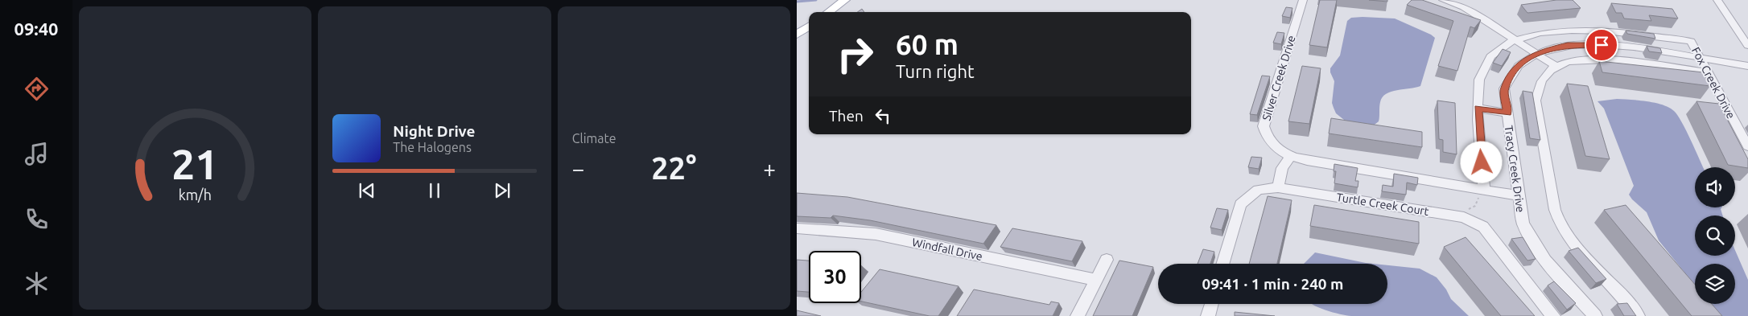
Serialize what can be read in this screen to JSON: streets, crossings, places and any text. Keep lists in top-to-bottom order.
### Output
{
  "streets": {
    "street": [
      "Silver Creek Drive",
      "Fox Creek Drive",
      "Tracy Creek Drive",
      "Turtle Creek Court",
      "Windfall Drive"
    ]
  },
  "crossings": [
    ["Silver Creek Drive", "Tracy Creek Drive"],
    ["Fox Creek Drive", "Tracy Creek Drive"]
  ],
  "page": {
    "tabs": "09:40",
    "tile": "Climate",
    "turn": ["60 m", "Turn right"],
    "then": "Then",
    "song": ["Night Drive", "The Halogens"],
    "heat": ["−", "22°", "+"],
    "limit": "30",
    "trip": "09:41 · 1 min · 240 m",
    "gauge": ["21", "km/h"]
  }
}
